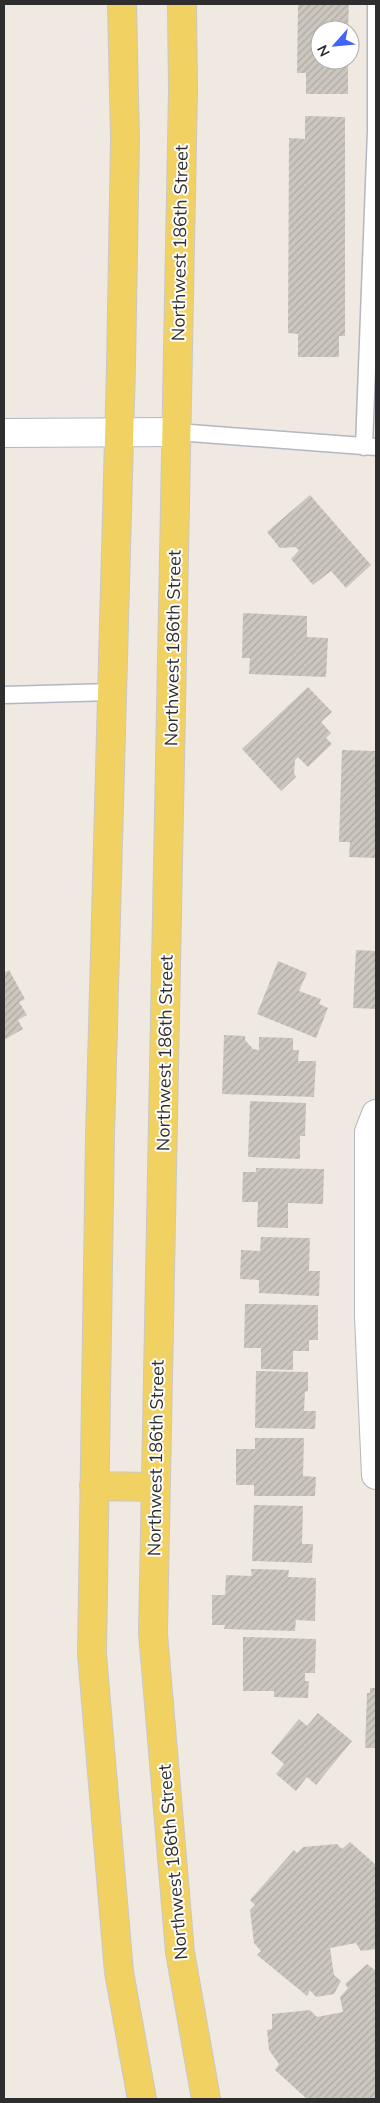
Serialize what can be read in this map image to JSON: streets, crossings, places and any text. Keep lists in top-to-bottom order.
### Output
{
  "streets": {
    "main road": ["Northwest 186th Street"]
  },
  "north": "bottom left"
}
